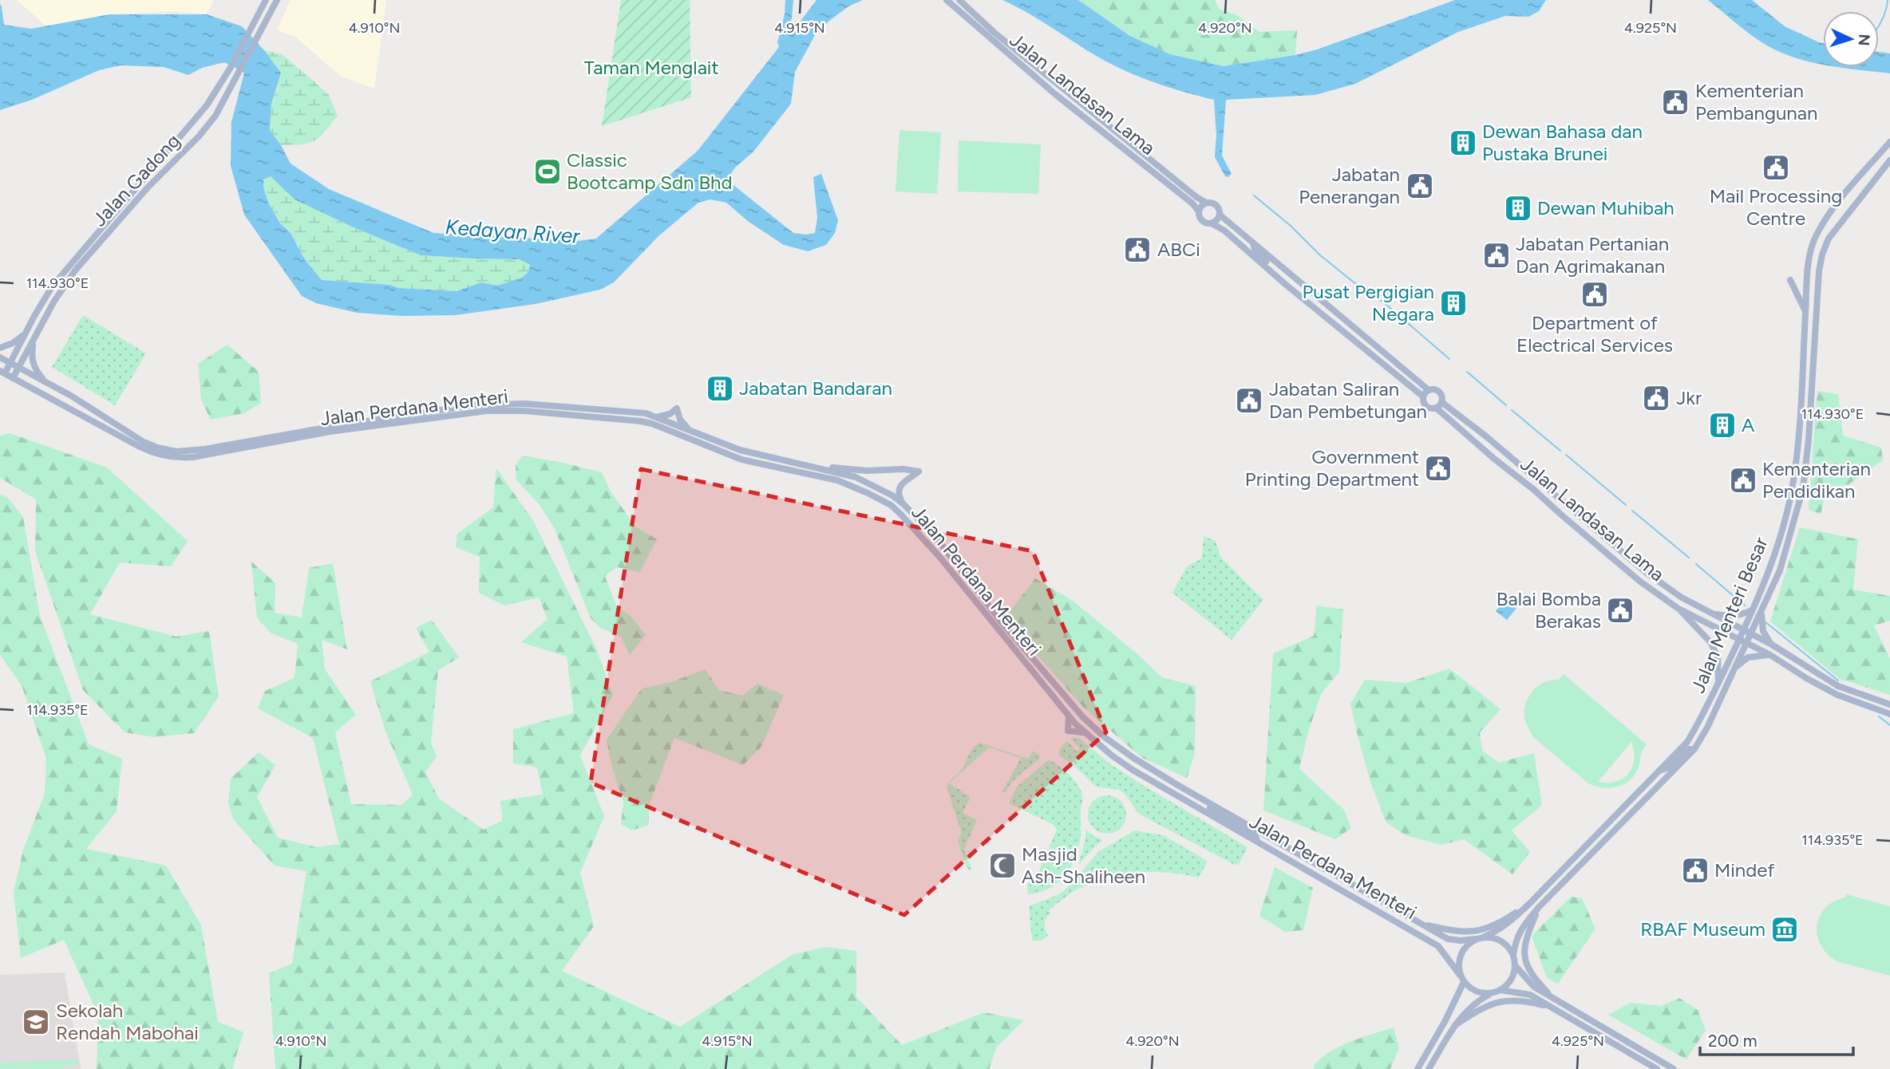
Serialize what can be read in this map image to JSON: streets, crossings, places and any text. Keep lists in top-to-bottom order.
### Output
{
  "streets": {
    "main road": [
      "Jalan Landasan Lama",
      "Jalan Gadong",
      "Jalan Perdana Menteri",
      "Jalan Menteri Besar"
    ]
  },
  "crossings": [
    ["Jalan Landasan Lama", "Jalan Menteri Besar"],
    ["Jalan Gadong", "Jalan Perdana Menteri"],
    ["Jalan Perdana Menteri", "Jalan Menteri Besar"]
  ],
  "water": ["Kedayan River"],
  "parks": ["Taman Menglait"],
  "places": {
    "public building": [
      "Kementerian Pembangunan",
      "Mail Processing Centre",
      "Jabatan Penerangan",
      "ABCi",
      "Jabatan Pertanian Dan Agrimakanan",
      "Department of Electrical Services",
      "Jkr",
      "Jabatan Saliran Dan Pembetungan",
      "Government Printing Department",
      "Kementerian Pendidikan",
      "Balai Bomba Berakas",
      "Mindef"
    ],
    "building": [
      "Dewan Bahasa dan Pustaka Brunei",
      "Dewan Muhibah",
      "Pusat Pergigian Negara",
      "Jabatan Bandaran",
      "A"
    ],
    "sports": ["Classic Bootcamp Sdn Bhd"],
    "mosque": ["Masjid Ash-Shaliheen"],
    "museum": ["RBAF Museum"],
    "school or university": ["Sekolah Rendah Mabohai"]
  },
  "scale_bar": "200 m",
  "north": "right",
  "coordinates": [
    "4.910°N",
    "4.915°N",
    "4.920°N",
    "4.925°N",
    "114.930°E",
    "114.935°E"
  ]
}
